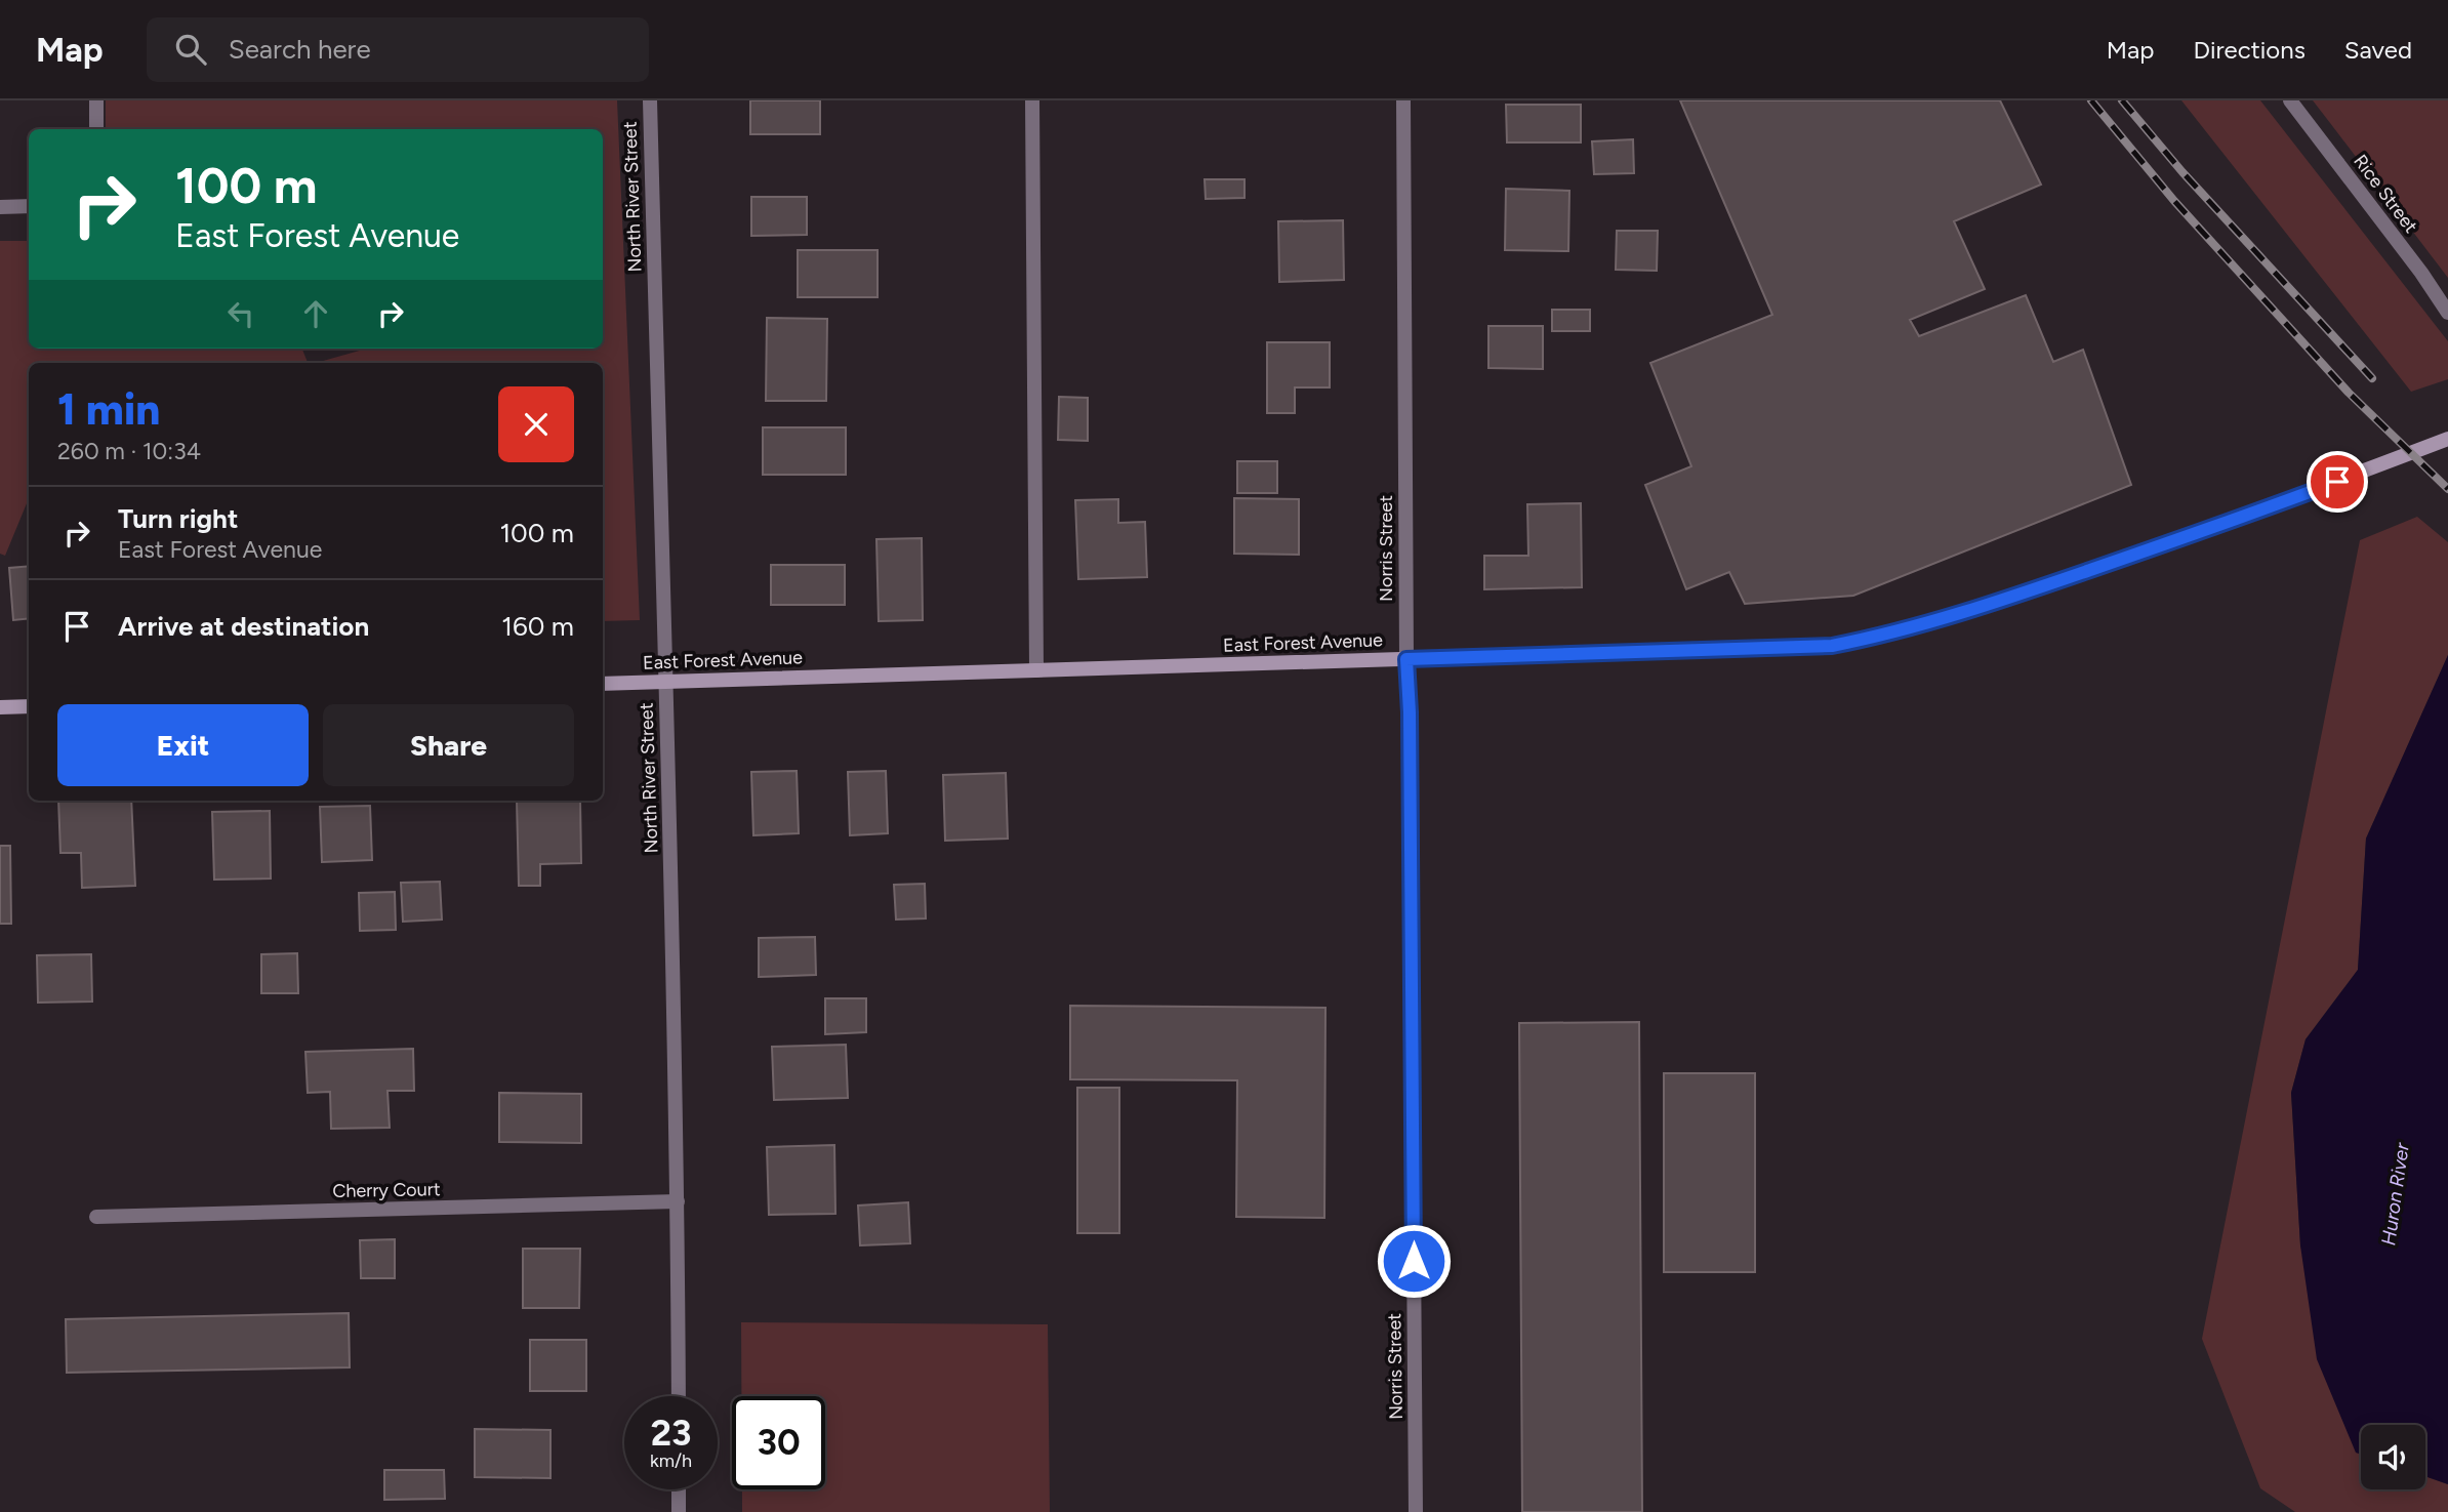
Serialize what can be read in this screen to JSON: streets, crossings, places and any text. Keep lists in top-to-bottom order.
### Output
{
  "streets": {
    "main road": ["East Forest Avenue"],
    "street": [
      "Rice Street",
      "North River Street",
      "Norris Street",
      "Cherry Court"
    ]
  },
  "crossings": [
    ["North River Street", "East Forest Avenue"],
    ["North River Street", "Cherry Court"],
    ["Norris Street", "East Forest Avenue"]
  ],
  "water": ["Huron River"],
  "page": {
    "header": "Map",
    "search": "Search here",
    "nav": ["Map", "Directions", "Saved"],
    "turn": ["100 m", "East Forest Avenue"],
    "heading": ["1 min", "260 m · 10:34"],
    "list": [
      {
        "name": "Turn right",
        "note": "East Forest Avenue",
        "value": "100 m"
      },
      {
        "name": "Arrive at destination",
        "value": "160 m"
      }
    ],
    "buttons": ["Exit", "Share"],
    "speed": "23 km/h",
    "limit": "30"
  }
}
